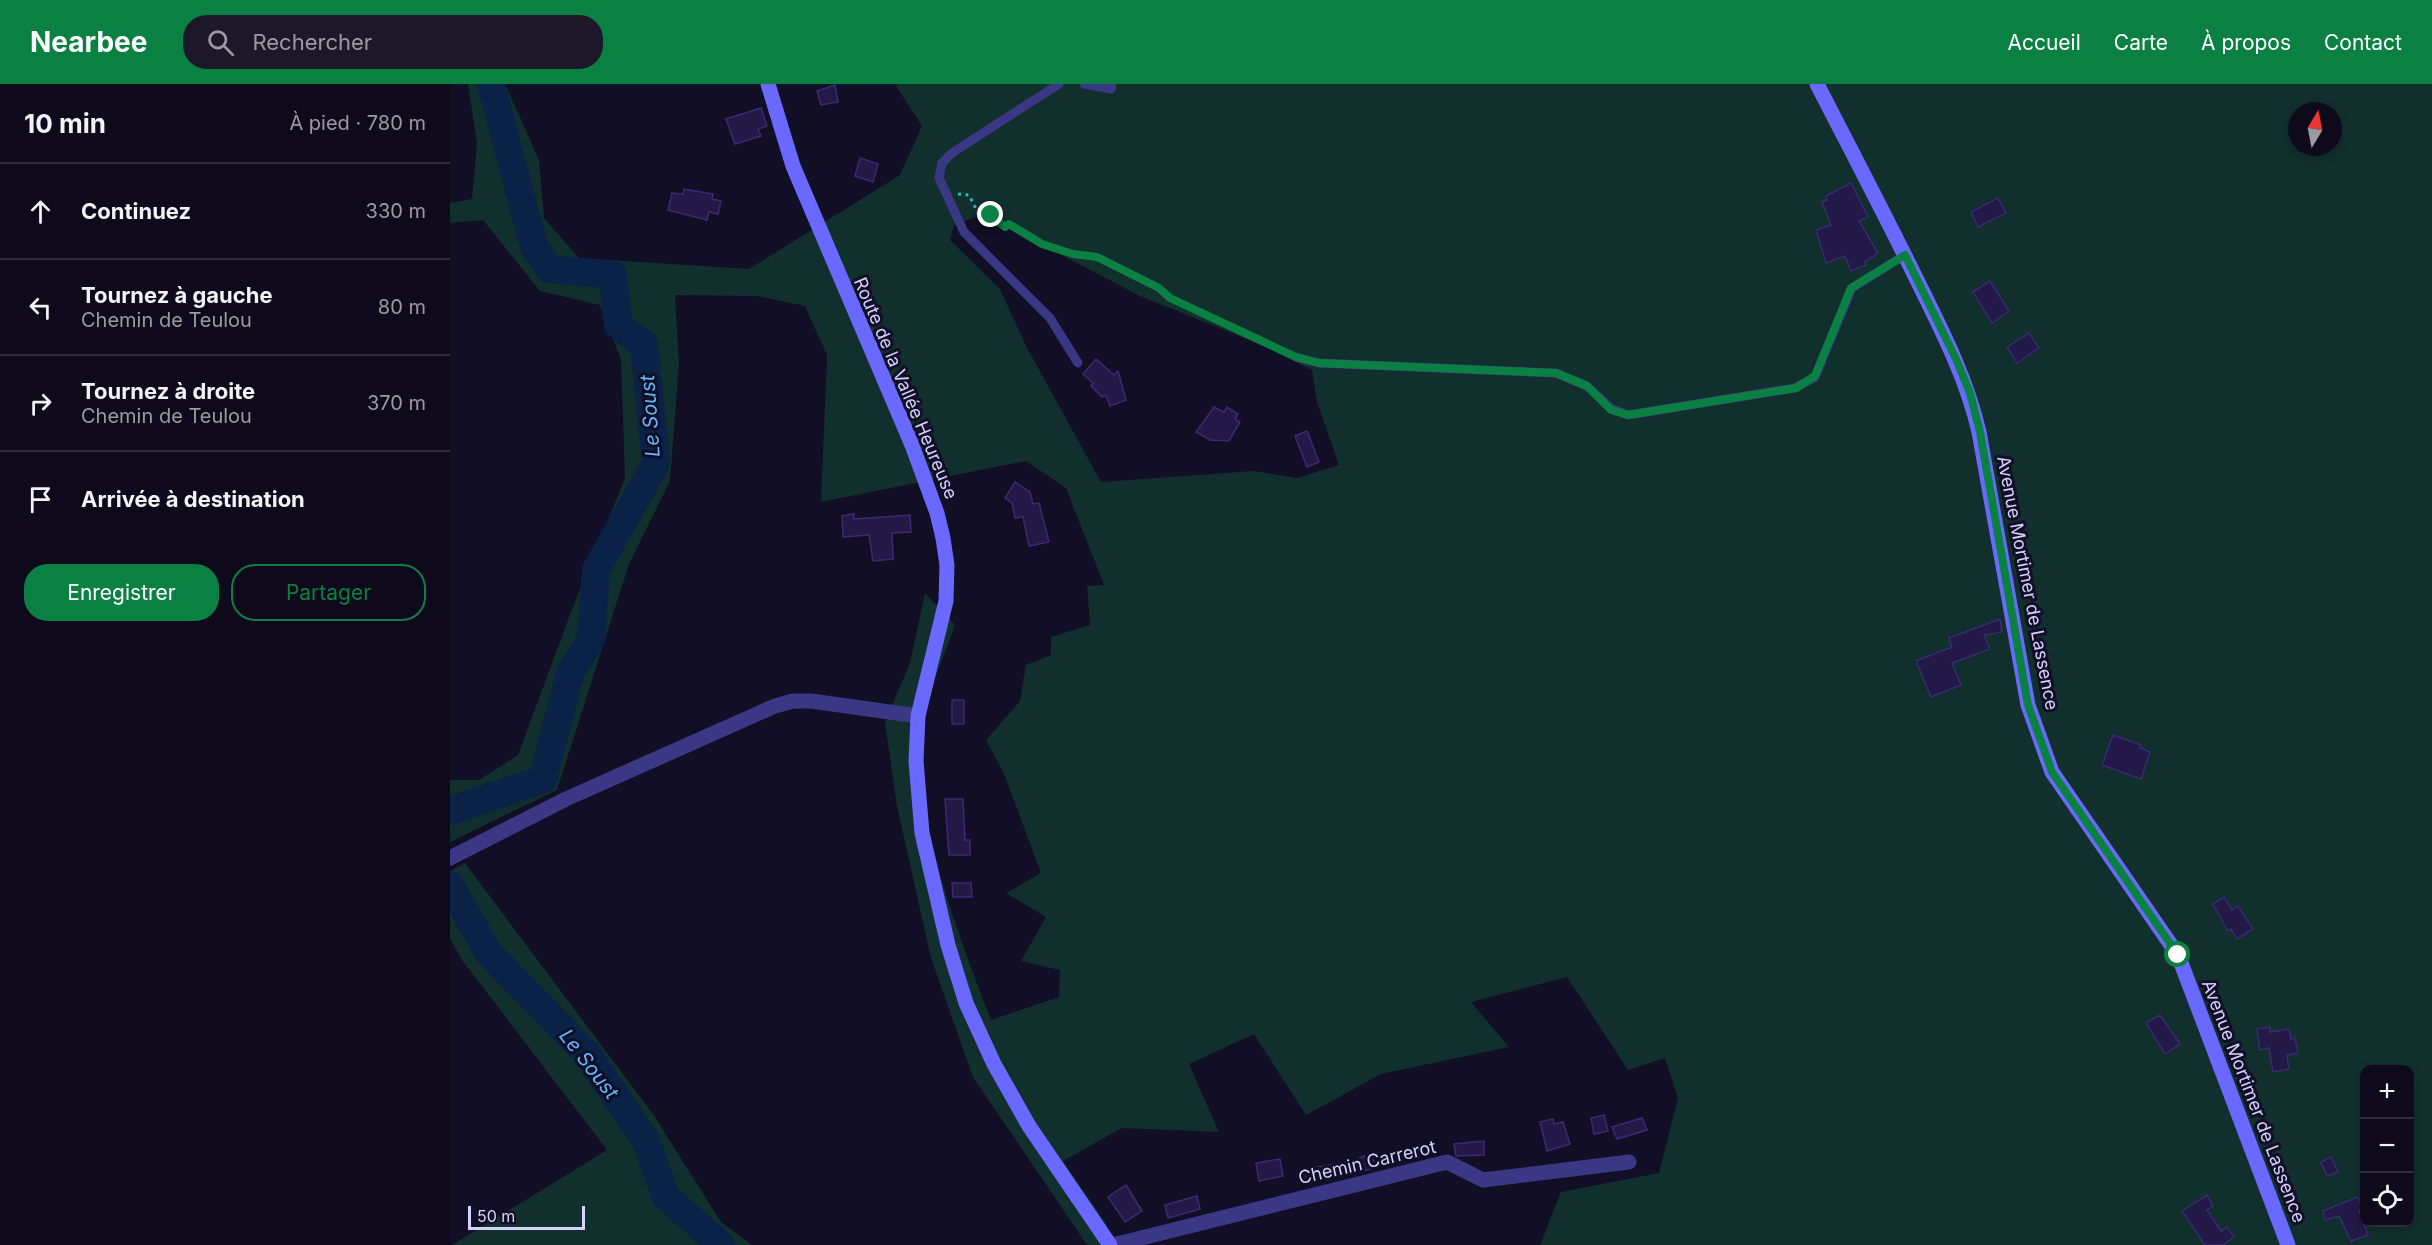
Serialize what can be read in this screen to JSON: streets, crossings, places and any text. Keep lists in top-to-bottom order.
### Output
{
  "streets": {
    "street": ["Route de la Vallée Heureuse", "Avenue Mortimer de Lassence", "Chemin Carrerot"]
  },
  "crossings": [
    ["Route de la Vallée Heureuse", "Chemin Carrerot"]
  ],
  "water": ["Le Soust"],
  "scale_bar": "50 m",
  "north": "top",
  "page": {
    "header": "Nearbee",
    "search": "Rechercher",
    "nav": [
      "Accueil",
      "Carte",
      "À propos",
      "Contact"
    ],
    "heading": ["10 min", "À pied · 780 m"],
    "list": [
      ["Continuez", "330 m"],
      ["Tournez à gauche", "Chemin de Teulou", "80 m"],
      ["Tournez à droite", "Chemin de Teulou", "370 m"],
      "Arrivée à destination"
    ],
    "buttons": ["Enregistrer", "Partager"],
    "map_buttons": ["+", "−"],
    "scale": "50 m"
  }
}
